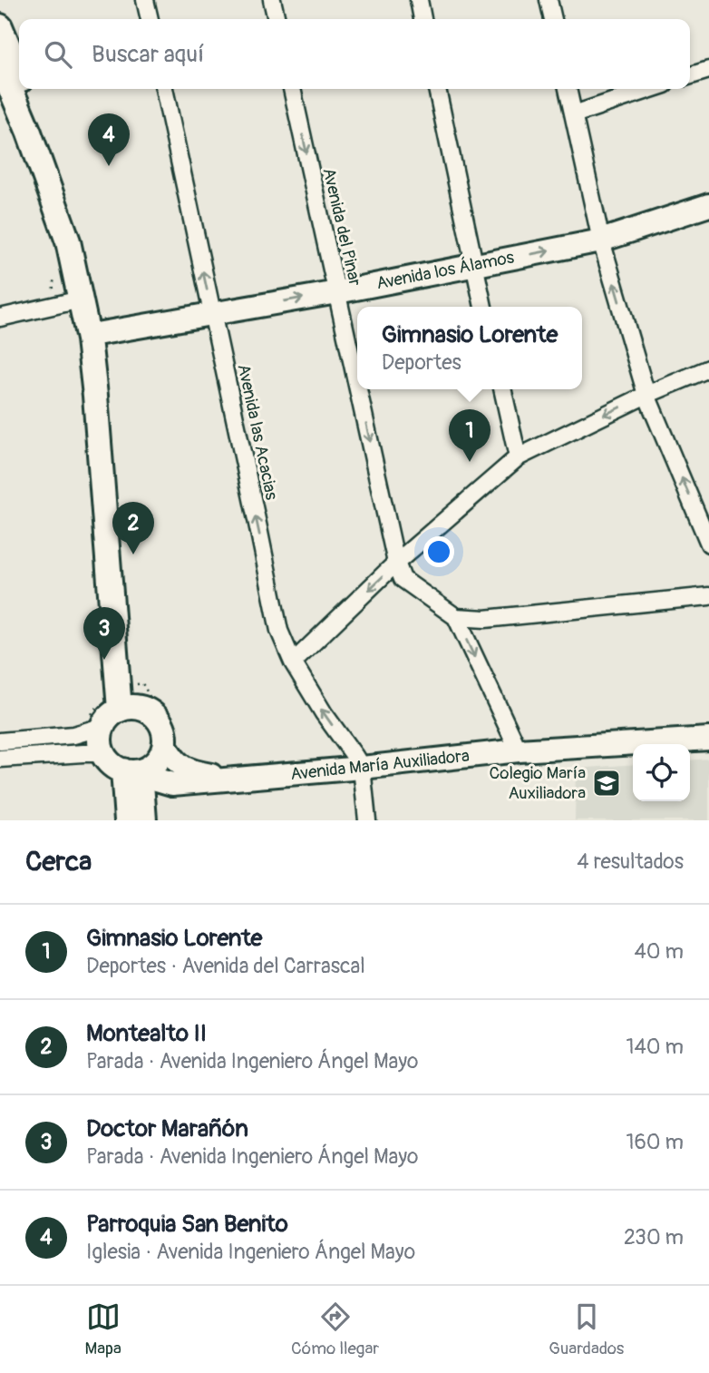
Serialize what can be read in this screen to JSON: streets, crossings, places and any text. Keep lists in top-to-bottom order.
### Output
{
  "streets": {
    "street": [
      "Avenida del Pinar",
      "Avenida los Álamos",
      "Avenida las Acacias",
      "Avenida María Auxiliadora"
    ]
  },
  "crossings": [
    ["Avenida del Pinar", "Avenida los Álamos"],
    ["Avenida del Pinar", "Avenida María Auxiliadora"],
    ["Avenida los Álamos", "Avenida las Acacias"],
    ["Avenida las Acacias", "Avenida María Auxiliadora"]
  ],
  "one_way": ["Avenida las Acacias"],
  "places": {
    "school or university": ["Colegio María Auxiliadora"]
  },
  "page": {
    "search": "Buscar aquí",
    "pins": [
      "4",
      "1",
      "2",
      "3"
    ],
    "popup": ["Gimnasio Lorente", "Deportes"],
    "heading": ["Cerca", "4 resultados"],
    "list": [
      {
        "mark": "1",
        "name": "Gimnasio Lorente",
        "note": "Deportes · Avenida del Carrascal",
        "value": "40 m"
      },
      {
        "mark": "2",
        "name": "Montealto II",
        "note": "Parada · Avenida Ingeniero Ángel Mayo",
        "value": "140 m"
      },
      {
        "mark": "3",
        "name": "Doctor Marañón",
        "note": "Parada · Avenida Ingeniero Ángel Mayo",
        "value": "160 m"
      },
      {
        "mark": "4",
        "name": "Parroquia San Benito",
        "note": "Iglesia · Avenida Ingeniero Ángel Mayo",
        "value": "230 m"
      }
    ],
    "nav": ["Mapa", "Cómo llegar", "Guardados"]
  }
}
